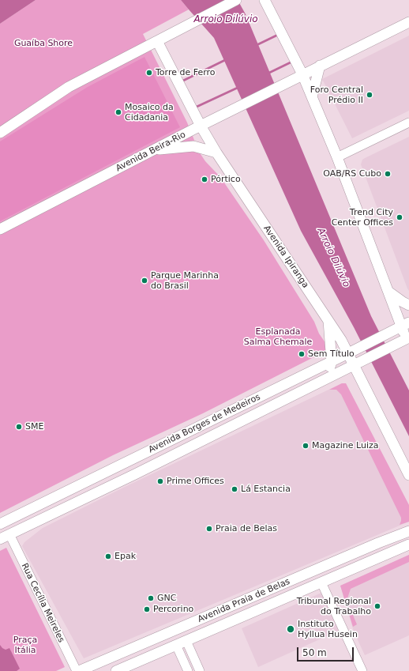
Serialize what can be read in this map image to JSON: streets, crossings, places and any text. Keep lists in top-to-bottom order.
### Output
{
  "streets": {
    "main road": [
      "Avenida Beira-Rio",
      "Avenida Ipiranga",
      "Avenida Borges de Medeiros",
      "Avenida Praia de Belas"
    ],
    "street": ["Rua Cecília Meireles"]
  },
  "crossings": [
    ["Avenida Beira-Rio", "Avenida Ipiranga"],
    ["Avenida Ipiranga", "Avenida Borges de Medeiros"],
    ["Avenida Borges de Medeiros", "Rua Cecília Meireles"],
    ["Avenida Praia de Belas", "Rua Cecília Meireles"]
  ],
  "water": ["Arroio Dilúvio"],
  "parks": ["Guaíba Shore", "Esplanada Salma Chemale", "Praça Itália"],
  "places": [
    "Torre de Ferro",
    "Foro Central Prédio II",
    "Mosaico da Cidadania",
    "OAB/RS Cubo",
    "Pórtico",
    "Trend City Center Offices",
    "Parque Marinha do Brasil",
    "Sem Título",
    "SME",
    "Magazine Luiza",
    "Prime Offices",
    "Lá Estancia",
    "Praia de Belas",
    "Epak",
    "GNC",
    "Tribunal Regional do Trabalho",
    "Percorino",
    "Instituto Hyllua Husein"
  ],
  "scale_bar": "50 m"
}
